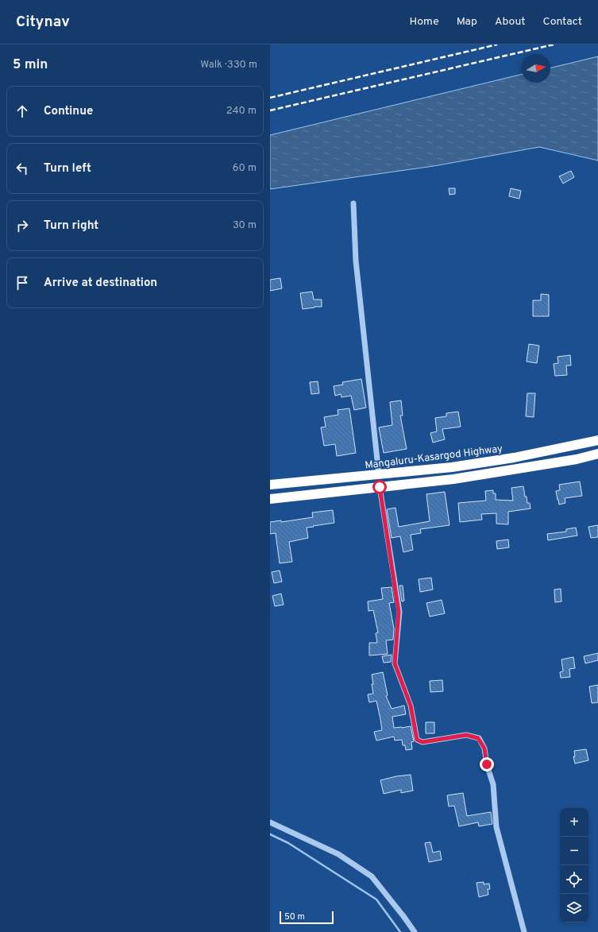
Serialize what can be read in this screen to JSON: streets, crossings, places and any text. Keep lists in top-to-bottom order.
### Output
{
  "streets": {
    "highway": ["Mangaluru-Kasargod Highway"]
  },
  "scale_bar": "50 m",
  "north": "right",
  "page": {
    "header": "Citynav",
    "nav": [
      "Home",
      "Map",
      "About",
      "Contact"
    ],
    "heading": ["5 min", "Walk · 330 m"],
    "list": [
      ["Continue", "240 m"],
      ["Turn left", "60 m"],
      ["Turn right", "30 m"],
      "Arrive at destination"
    ],
    "map_buttons": ["+", "−"],
    "scale": "50 m"
  }
}
